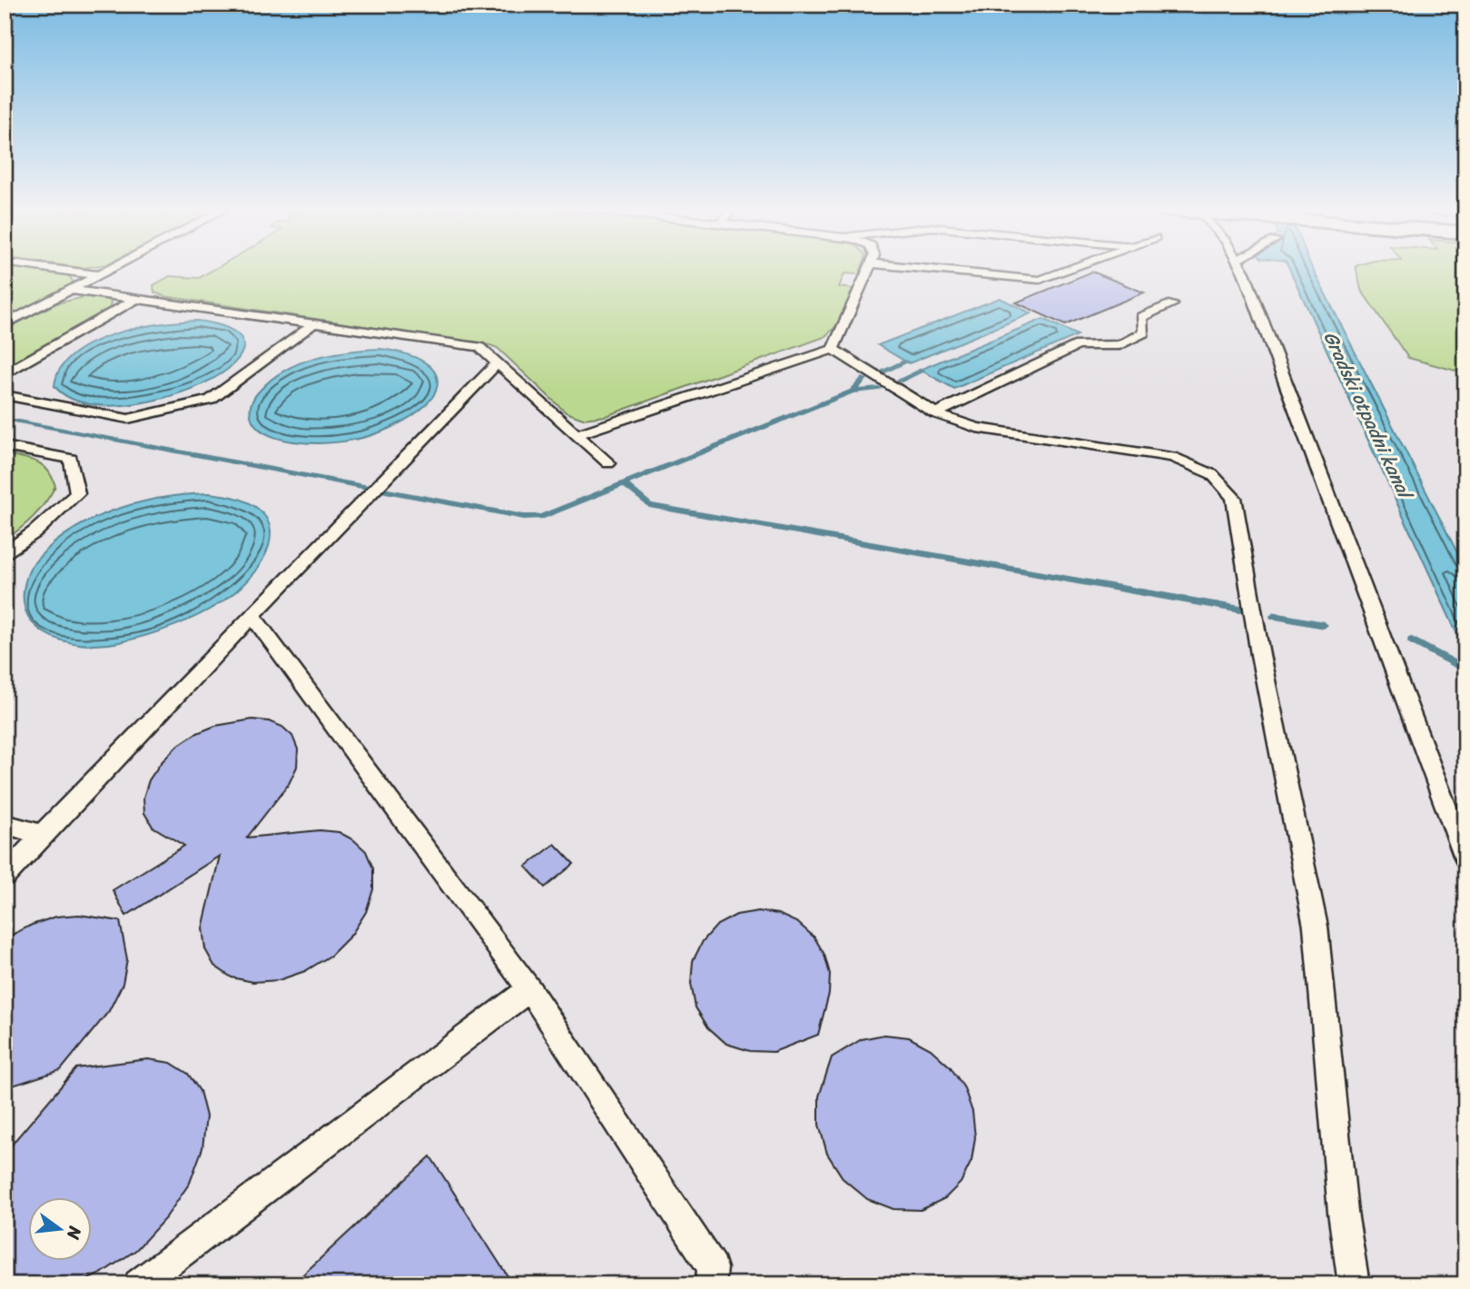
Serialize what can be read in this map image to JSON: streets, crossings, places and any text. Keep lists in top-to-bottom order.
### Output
{
  "water": ["Gradski otpadni kanal"],
  "north": "right"
}
